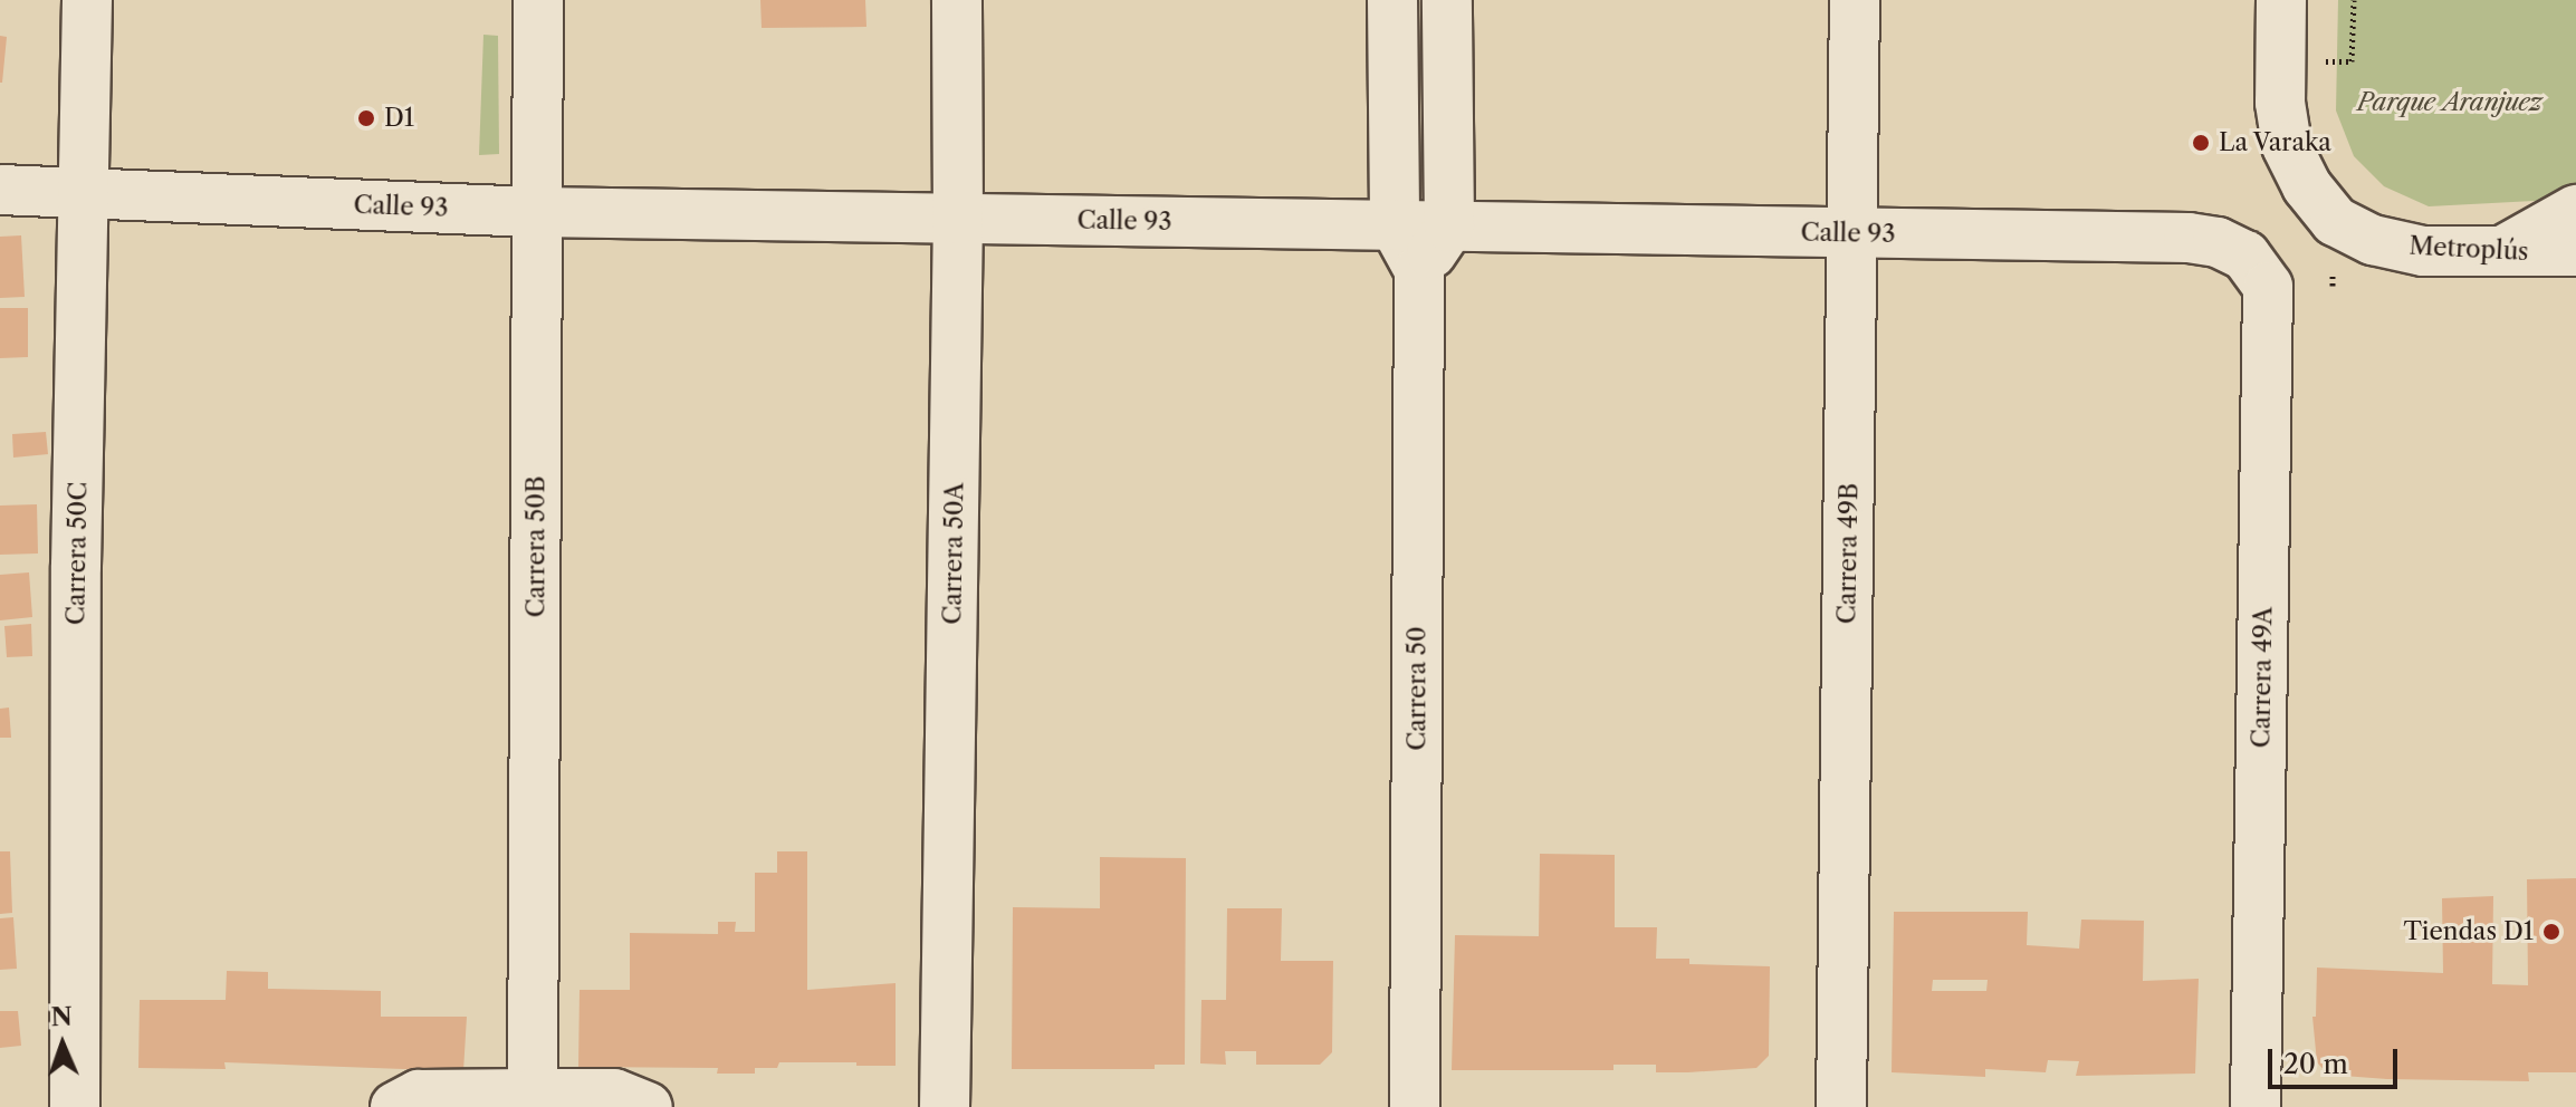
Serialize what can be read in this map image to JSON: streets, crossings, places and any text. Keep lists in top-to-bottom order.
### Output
{
  "streets": {
    "street": [
      "Calle 93",
      "Metroplús",
      "Carrera 50B",
      "Carrera 50C",
      "Carrera 50A",
      "Carrera 49B",
      "Carrera 49A",
      "Carrera 50"
    ]
  },
  "crossings": [
    ["Calle 93", "Carrera 50B"],
    ["Calle 93", "Carrera 50C"],
    ["Calle 93", "Carrera 50A"],
    ["Calle 93", "Carrera 49B"],
    ["Calle 93", "Carrera 49A"],
    ["Calle 93", "Carrera 50"]
  ],
  "parks": ["Parque Aranjuez"],
  "places": ["D1", "La Varaka", "Tiendas D1"],
  "scale_bar": "20 m",
  "north": "top"
}
